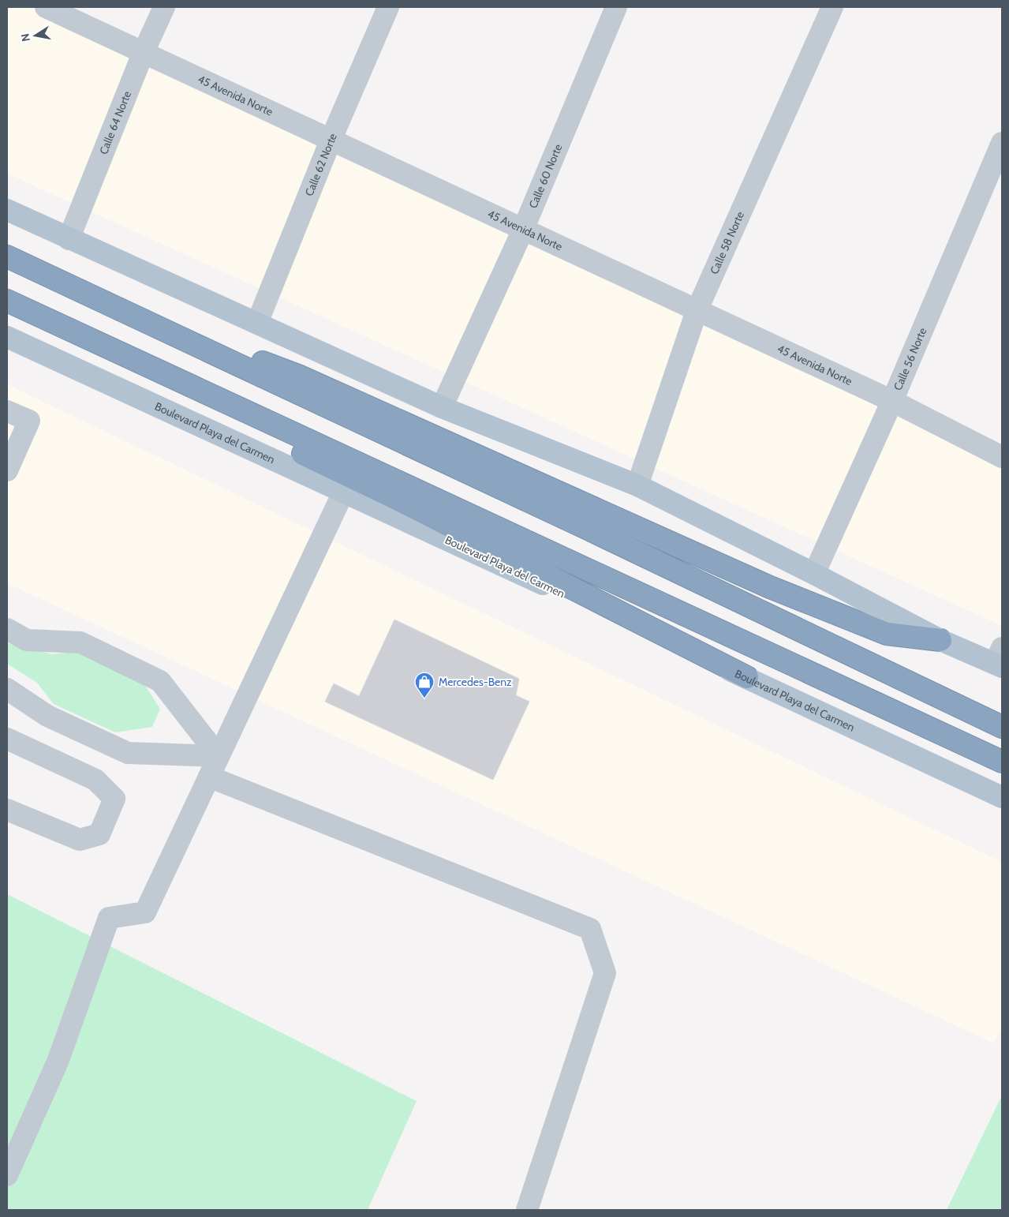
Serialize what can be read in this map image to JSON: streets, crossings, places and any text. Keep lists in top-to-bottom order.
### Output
{
  "streets": {
    "main road": ["Boulevard Playa del Carmen"],
    "street": [
      "45 Avenida Norte",
      "Calle 64 Norte",
      "Calle 62 Norte",
      "Calle 60 Norte",
      "Calle 58 Norte",
      "Calle 56 Norte"
    ]
  },
  "crossings": [
    ["45 Avenida Norte", "Calle 64 Norte"],
    ["45 Avenida Norte", "Calle 62 Norte"],
    ["45 Avenida Norte", "Calle 60 Norte"],
    ["45 Avenida Norte", "Calle 58 Norte"],
    ["45 Avenida Norte", "Calle 56 Norte"]
  ],
  "places": {
    "shop": ["Mercedes-Benz"]
  },
  "north": "left"
}
